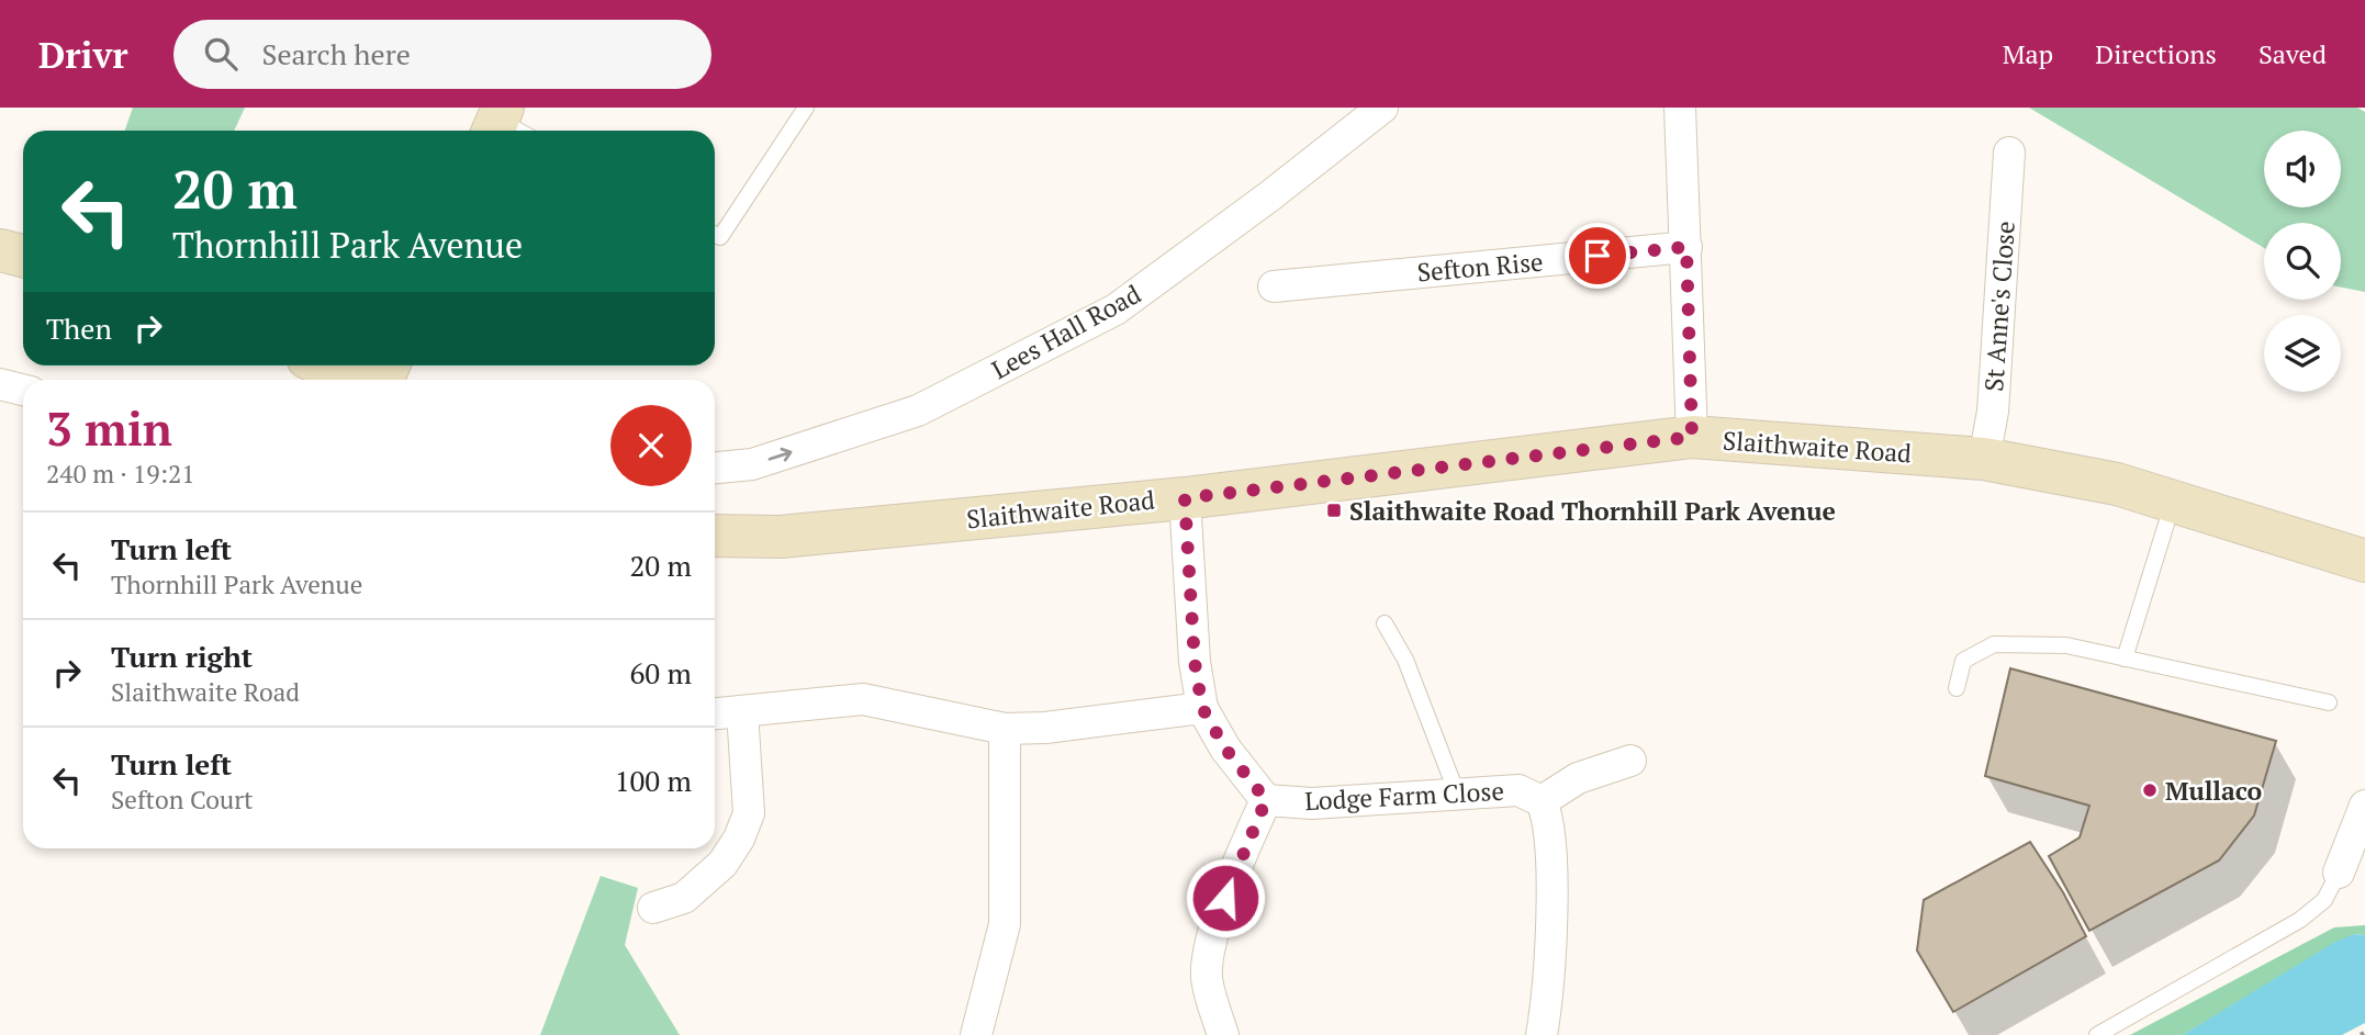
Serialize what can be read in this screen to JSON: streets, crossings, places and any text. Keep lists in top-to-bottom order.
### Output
{
  "streets": {
    "main road": ["Slaithwaite Road"],
    "street": [
      "Sefton Rise",
      "St Anne's Close",
      "Lees Hall Road",
      "Lodge Farm Close"
    ]
  },
  "crossings": [
    ["St Anne's Close", "Slaithwaite Road"]
  ],
  "one_way": ["Lees Hall Road"],
  "places": {
    "transit": ["Slaithwaite Road Thornhill Park Avenue"],
    "other": ["Mullaco"]
  },
  "page": {
    "header": "Drivr",
    "search": "Search here",
    "nav": ["Map", "Directions", "Saved"],
    "turn": ["20 m", "Thornhill Park Avenue"],
    "then": "Then",
    "heading": ["3 min", "240 m · 19:21"],
    "list": [
      {
        "name": "Turn left",
        "note": "Thornhill Park Avenue",
        "value": "20 m"
      },
      {
        "name": "Turn right",
        "note": "Slaithwaite Road",
        "value": "60 m"
      },
      {
        "name": "Turn left",
        "note": "Sefton Court",
        "value": "100 m"
      }
    ]
  }
}
